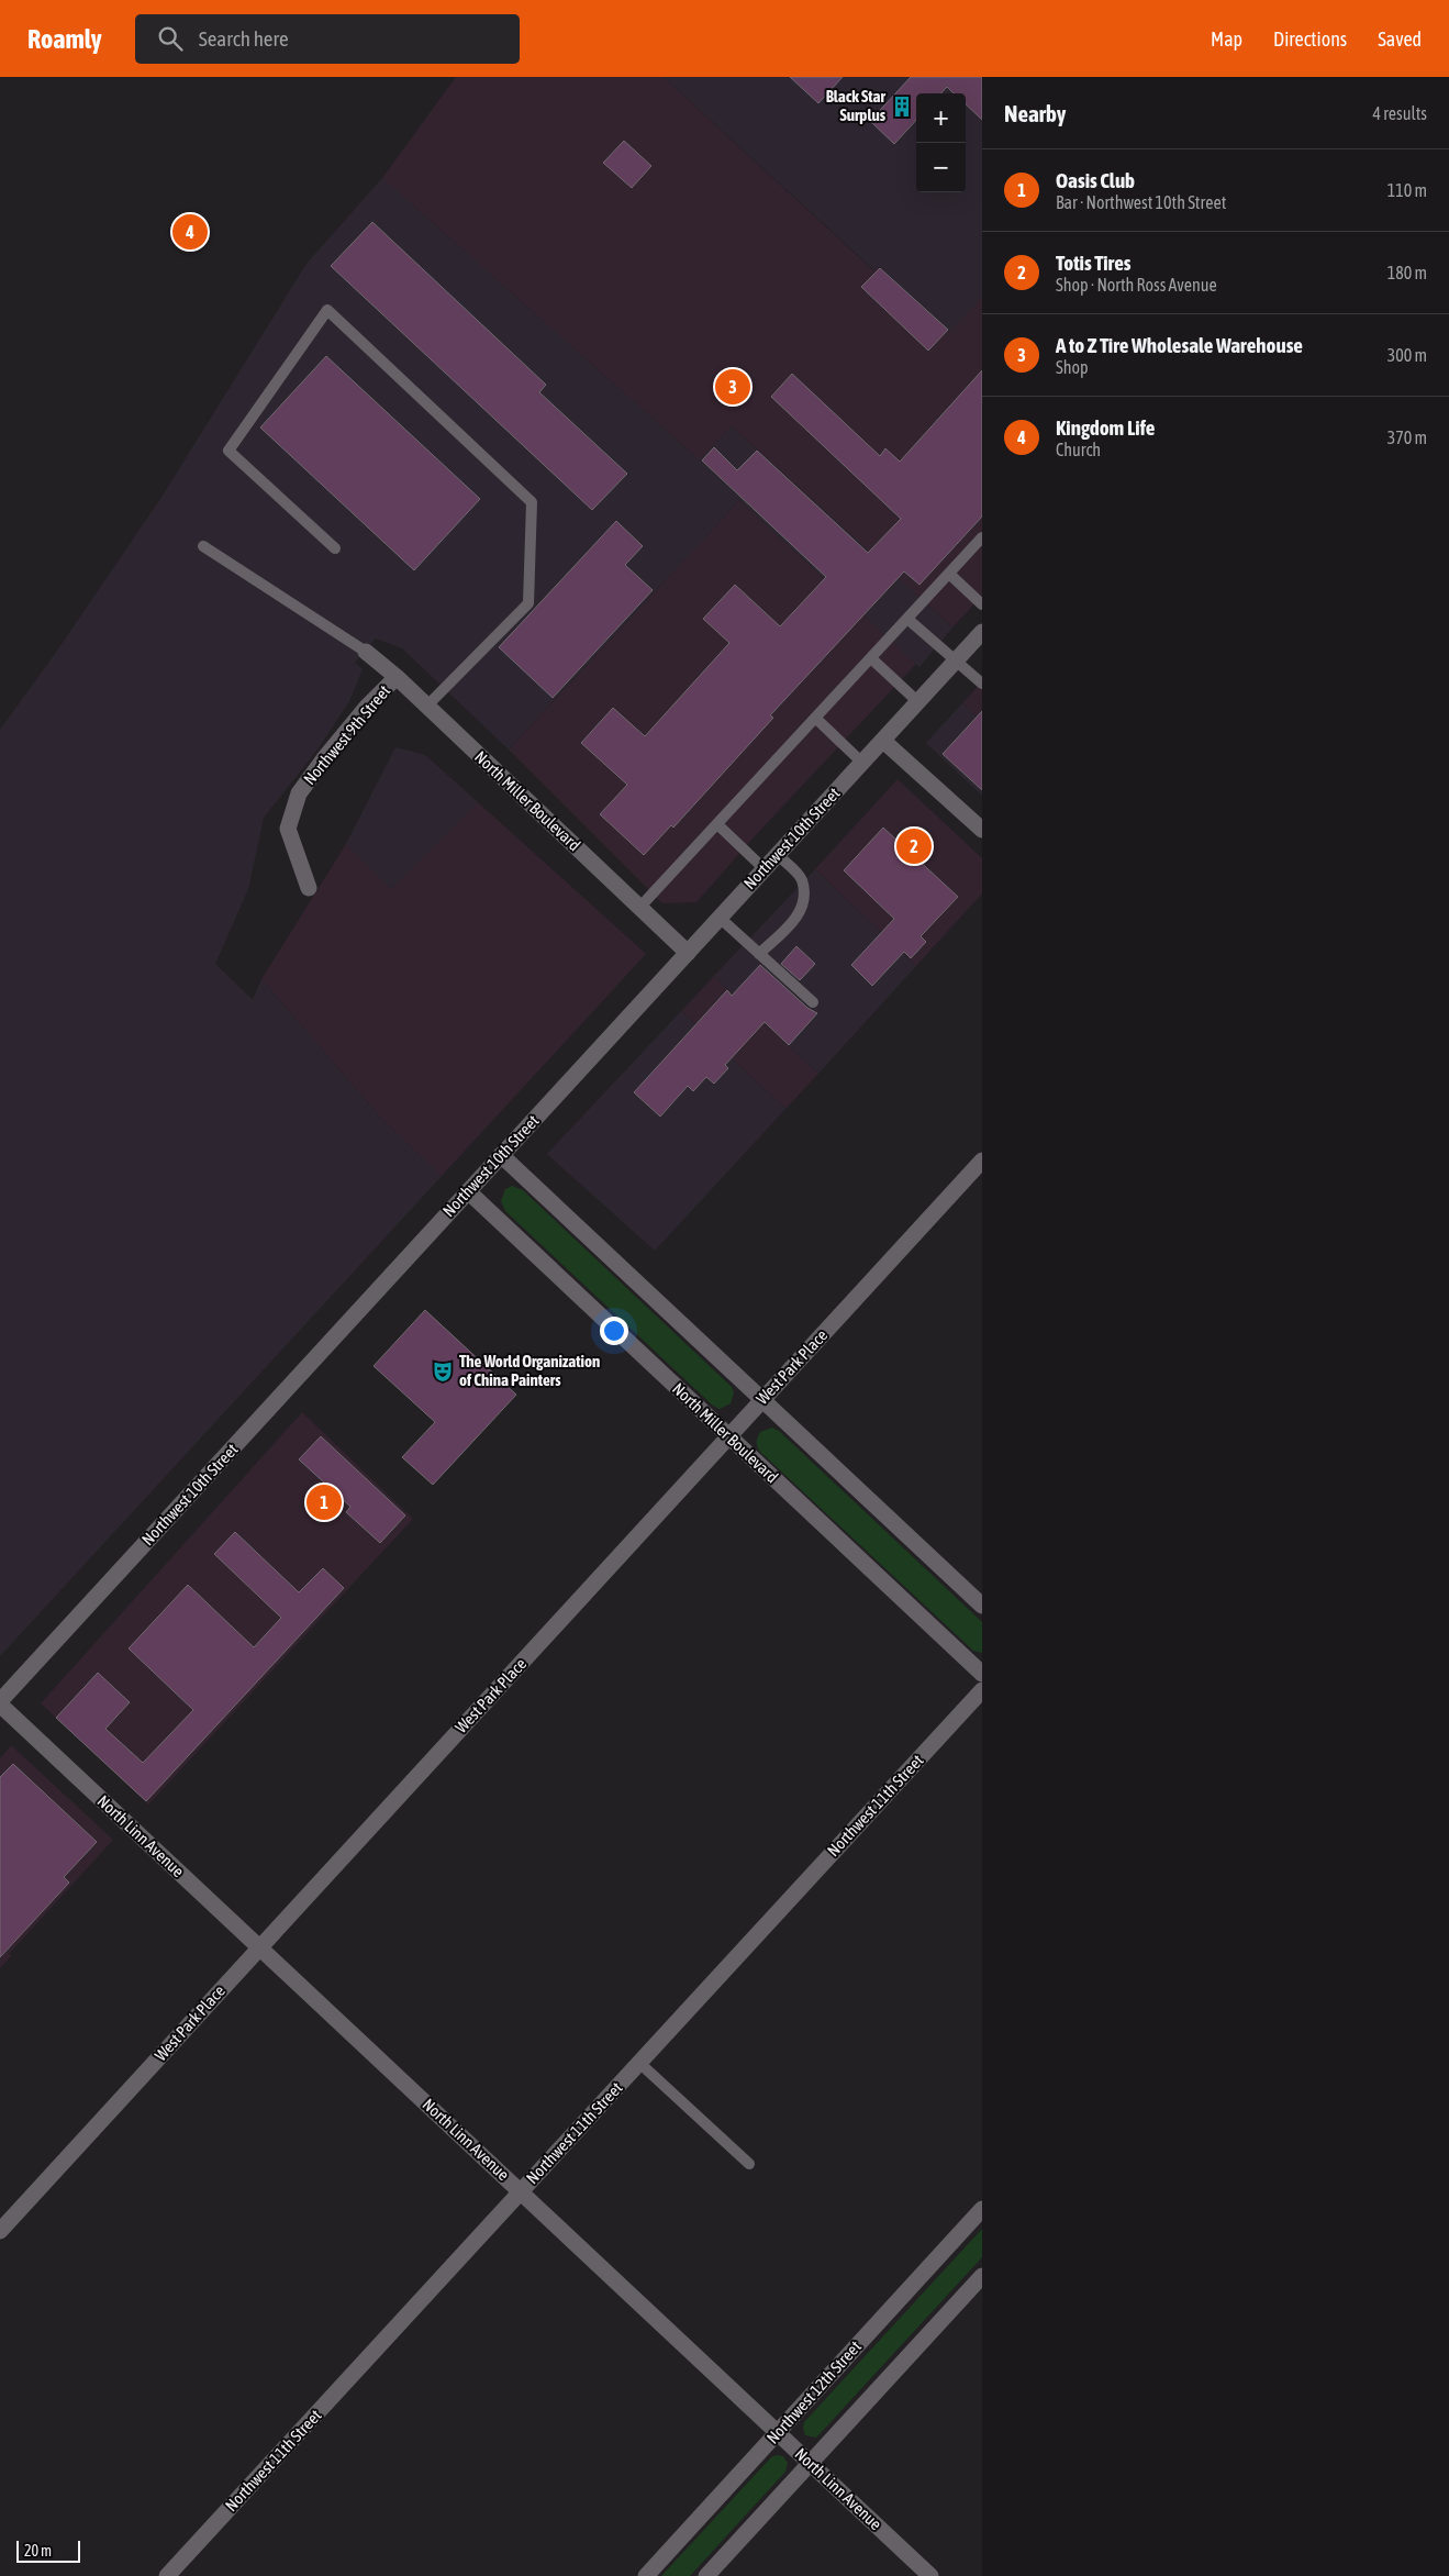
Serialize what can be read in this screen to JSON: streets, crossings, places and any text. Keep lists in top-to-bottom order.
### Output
{
  "streets": {
    "street": [
      "Northwest 9th Street",
      "North Miller Boulevard",
      "Northwest 10th Street",
      "West Park Place",
      "Northwest 11th Street",
      "North Linn Avenue",
      "Northwest 12th Street"
    ]
  },
  "crossings": [
    ["Northwest 9th Street", "North Miller Boulevard"],
    ["North Miller Boulevard", "Northwest 10th Street"],
    ["North Miller Boulevard", "West Park Place"],
    ["Northwest 10th Street", "North Linn Avenue"],
    ["West Park Place", "North Linn Avenue"],
    ["Northwest 11th Street", "North Linn Avenue"],
    ["North Linn Avenue", "Northwest 12th Street"]
  ],
  "places": {
    "building": ["Black Star Surplus"],
    "theatre": ["The World Organization of China Painters"]
  },
  "scale_bar": "20 m",
  "page": {
    "header": "Roamly",
    "search": "Search here",
    "nav": ["Map", "Directions", "Saved"],
    "heading": ["Nearby", "4 results"],
    "map_buttons": ["+", "−"],
    "list": [
      {
        "mark": "1",
        "name": "Oasis Club",
        "note": "Bar · Northwest 10th Street",
        "value": "110 m"
      },
      {
        "mark": "2",
        "name": "Totis Tires",
        "note": "Shop · North Ross Avenue",
        "value": "180 m"
      },
      {
        "mark": "3",
        "name": "A to Z Tire Wholesale Warehouse",
        "note": "Shop",
        "value": "300 m"
      },
      {
        "mark": "4",
        "name": "Kingdom Life",
        "note": "Church",
        "value": "370 m"
      }
    ],
    "pins": [
      "4",
      "3",
      "2",
      "1"
    ],
    "scale": "20 m"
  }
}
